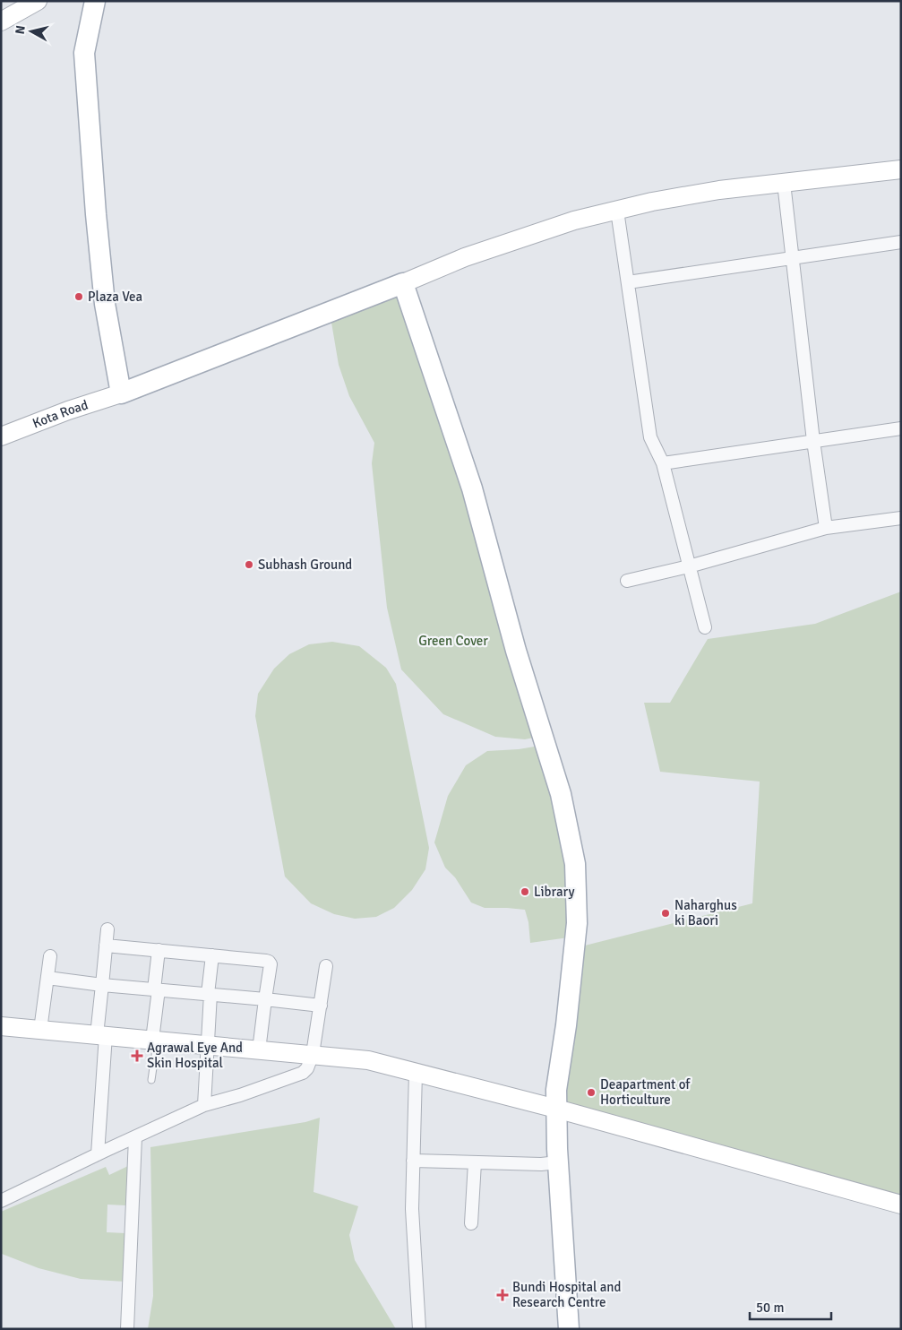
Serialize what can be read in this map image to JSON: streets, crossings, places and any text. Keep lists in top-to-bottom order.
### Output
{
  "streets": {
    "street": ["Kota Road"]
  },
  "parks": ["Green Cover"],
  "places": {
    "other": [
      "Plaza Vea",
      "Subhash Ground",
      "Library",
      "Naharghus ki Baori",
      "Deapartment of Horticulture"
    ],
    "health": ["Agrawal Eye And Skin Hospital", "Bundi Hospital and Research Centre"]
  },
  "scale_bar": "50 m",
  "north": "left"
}
